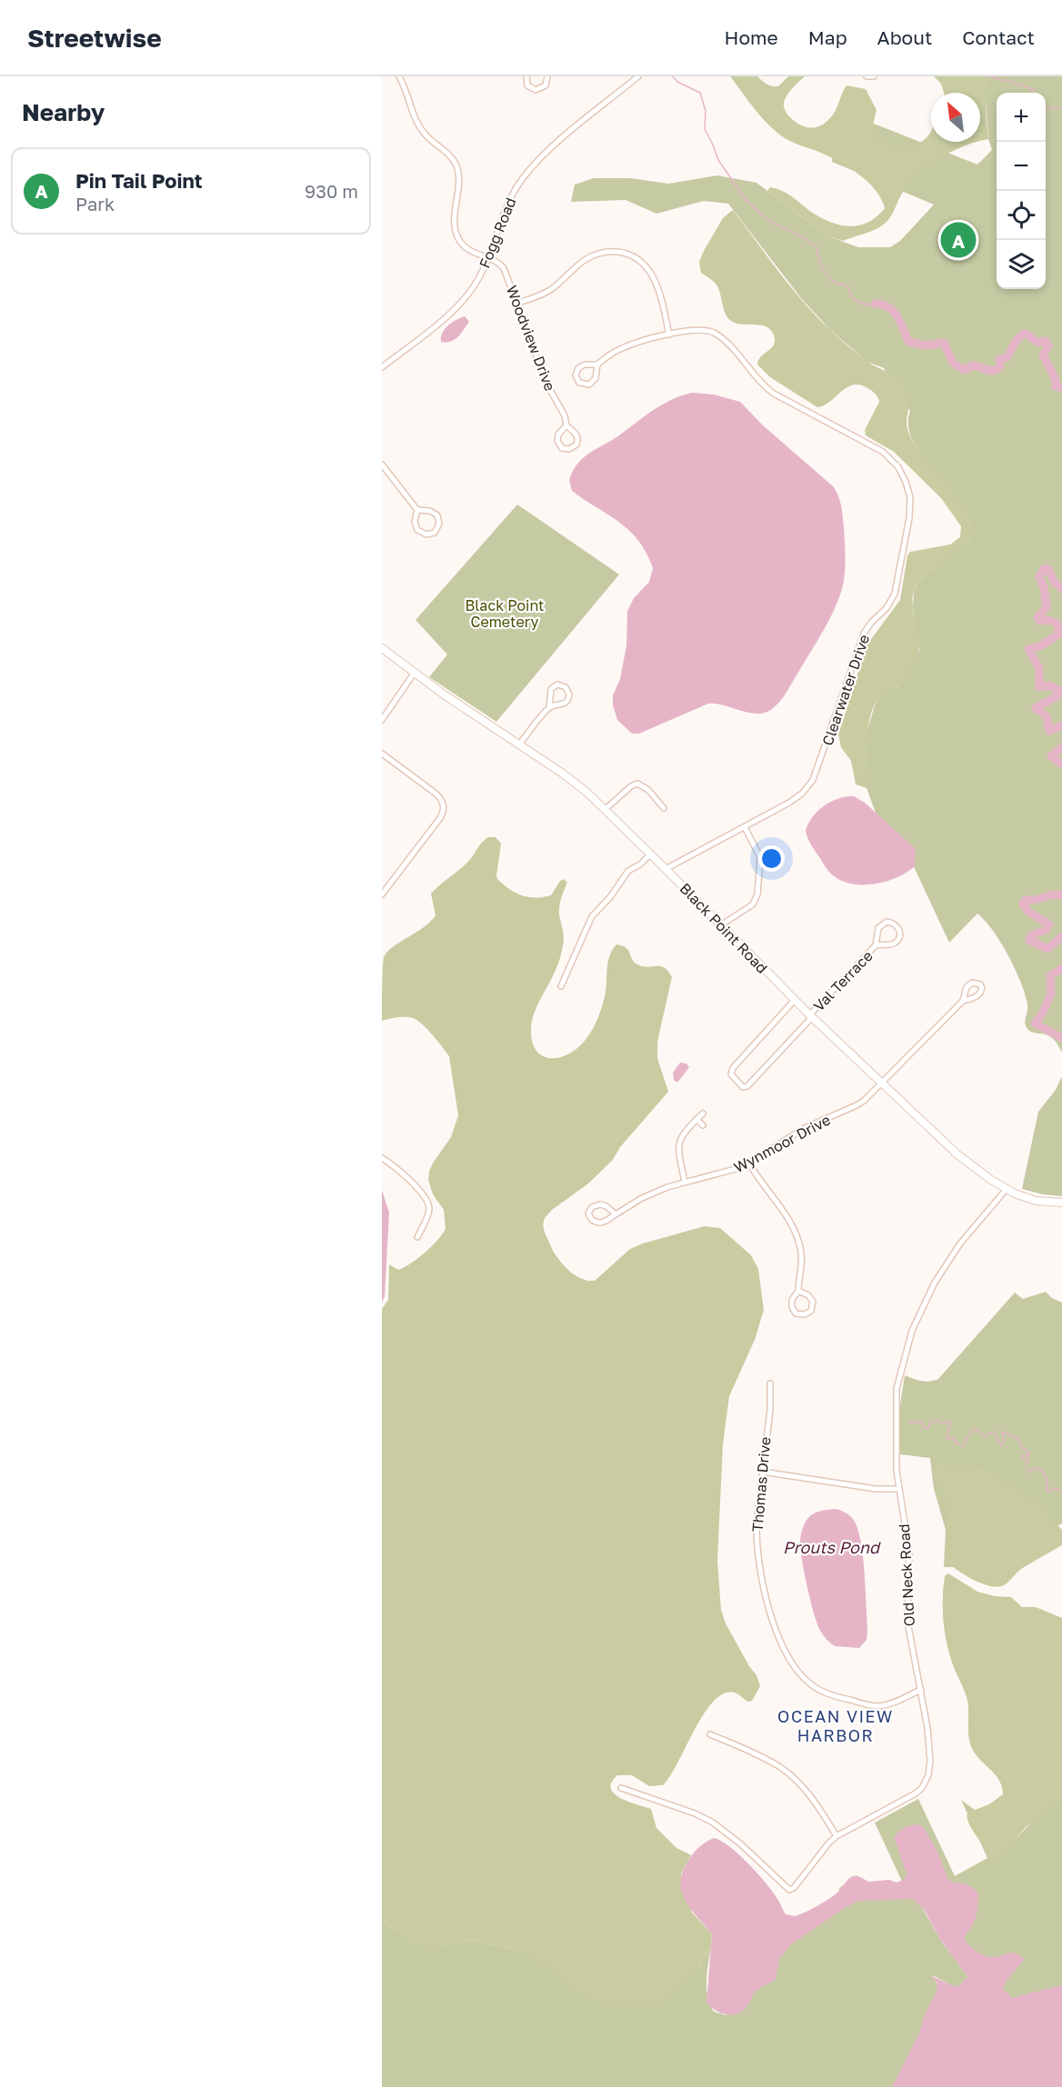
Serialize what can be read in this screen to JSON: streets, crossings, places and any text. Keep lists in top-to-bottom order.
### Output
{
  "streets": {
    "main road": ["Black Point Road"],
    "street": [
      "Fogg Road",
      "Woodview Drive",
      "Clearwater Drive",
      "Val Terrace",
      "Wynmoor Drive",
      "Thomas Drive",
      "Old Neck Road"
    ]
  },
  "crossings": [
    ["Fogg Road", "Woodview Drive"],
    ["Clearwater Drive", "Black Point Road"],
    ["Black Point Road", "Val Terrace"],
    ["Black Point Road", "Wynmoor Drive"],
    ["Black Point Road", "Old Neck Road"],
    ["Thomas Drive", "Old Neck Road"]
  ],
  "districts": ["OCEAN VIEW HARBOR"],
  "water": ["Prouts Pond"],
  "parks": ["Black Point Cemetery"],
  "north": "top left",
  "page": {
    "header": "Streetwise",
    "nav": [
      "Home",
      "Map",
      "About",
      "Contact"
    ],
    "heading": "Nearby",
    "map_buttons": ["+", "−"],
    "list": [
      {
        "mark": "A",
        "name": "Pin Tail Point",
        "note": "Park",
        "value": "930 m"
      }
    ],
    "pins": "A"
  }
}
